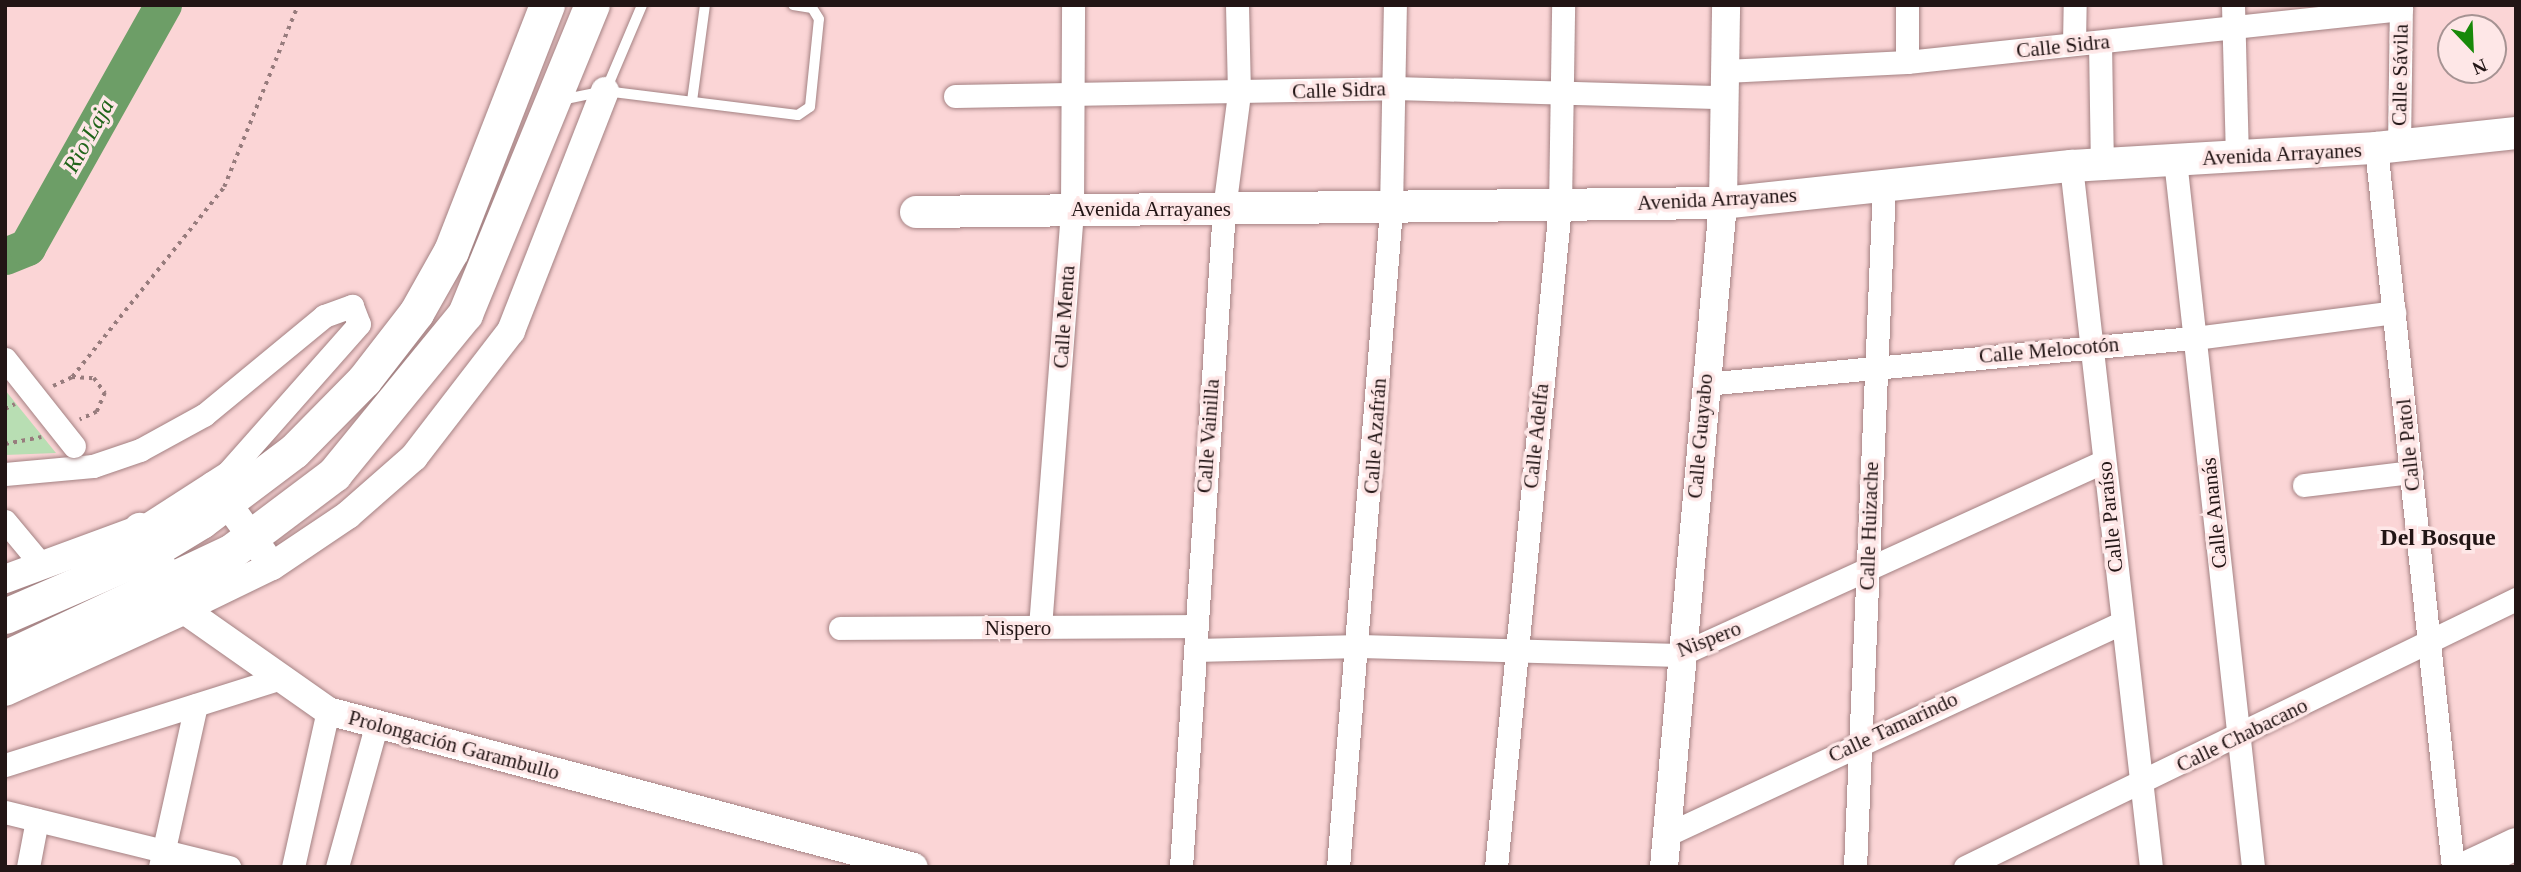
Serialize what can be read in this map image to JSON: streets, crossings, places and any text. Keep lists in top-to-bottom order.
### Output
{
  "streets": {
    "main road": ["Avenida Arrayanes"],
    "street": [
      "Calle Sidra",
      "Calle Sávila",
      "Calle Menta",
      "Calle Melocotón",
      "Calle Vainilla",
      "Calle Azafrán",
      "Calle Adelfa",
      "Calle Guayabo",
      "Calle Patol",
      "Calle Ananás",
      "Calle Paraíso",
      "Calle Huizache",
      "Nispero",
      "Calle Tamarindo",
      "Calle Chabacano",
      "Prolongación Garambullo"
    ]
  },
  "crossings": [
    ["Calle Sidra", "Calle Sávila"],
    ["Calle Sidra", "Calle Menta"],
    ["Calle Sidra", "Calle Vainilla"],
    ["Calle Sidra", "Calle Azafrán"],
    ["Calle Sidra", "Calle Adelfa"],
    ["Calle Sidra", "Calle Guayabo"],
    ["Calle Sidra", "Calle Paraíso"],
    ["Calle Sávila", "Avenida Arrayanes"],
    ["Calle Sávila", "Calle Patol"],
    ["Avenida Arrayanes", "Calle Menta"],
    ["Avenida Arrayanes", "Calle Vainilla"],
    ["Avenida Arrayanes", "Calle Azafrán"],
    ["Avenida Arrayanes", "Calle Adelfa"],
    ["Avenida Arrayanes", "Calle Guayabo"],
    ["Avenida Arrayanes", "Calle Patol"],
    ["Avenida Arrayanes", "Calle Ananás"],
    ["Avenida Arrayanes", "Calle Paraíso"],
    ["Avenida Arrayanes", "Calle Huizache"],
    ["Calle Menta", "Nispero"],
    ["Calle Melocotón", "Calle Guayabo"],
    ["Calle Melocotón", "Calle Patol"],
    ["Calle Melocotón", "Calle Ananás"],
    ["Calle Melocotón", "Calle Paraíso"],
    ["Calle Melocotón", "Calle Huizache"],
    ["Calle Vainilla", "Nispero"],
    ["Calle Azafrán", "Nispero"],
    ["Calle Adelfa", "Nispero"],
    ["Calle Guayabo", "Nispero"],
    ["Calle Guayabo", "Calle Tamarindo"],
    ["Calle Patol", "Calle Chabacano"],
    ["Calle Ananás", "Calle Chabacano"],
    ["Calle Paraíso", "Nispero"],
    ["Calle Paraíso", "Calle Tamarindo"],
    ["Calle Paraíso", "Calle Chabacano"],
    ["Calle Huizache", "Nispero"],
    ["Calle Huizache", "Calle Tamarindo"]
  ],
  "districts": ["Del Bosque"],
  "water": ["Rio Laja"],
  "north": "bottom right"
}
